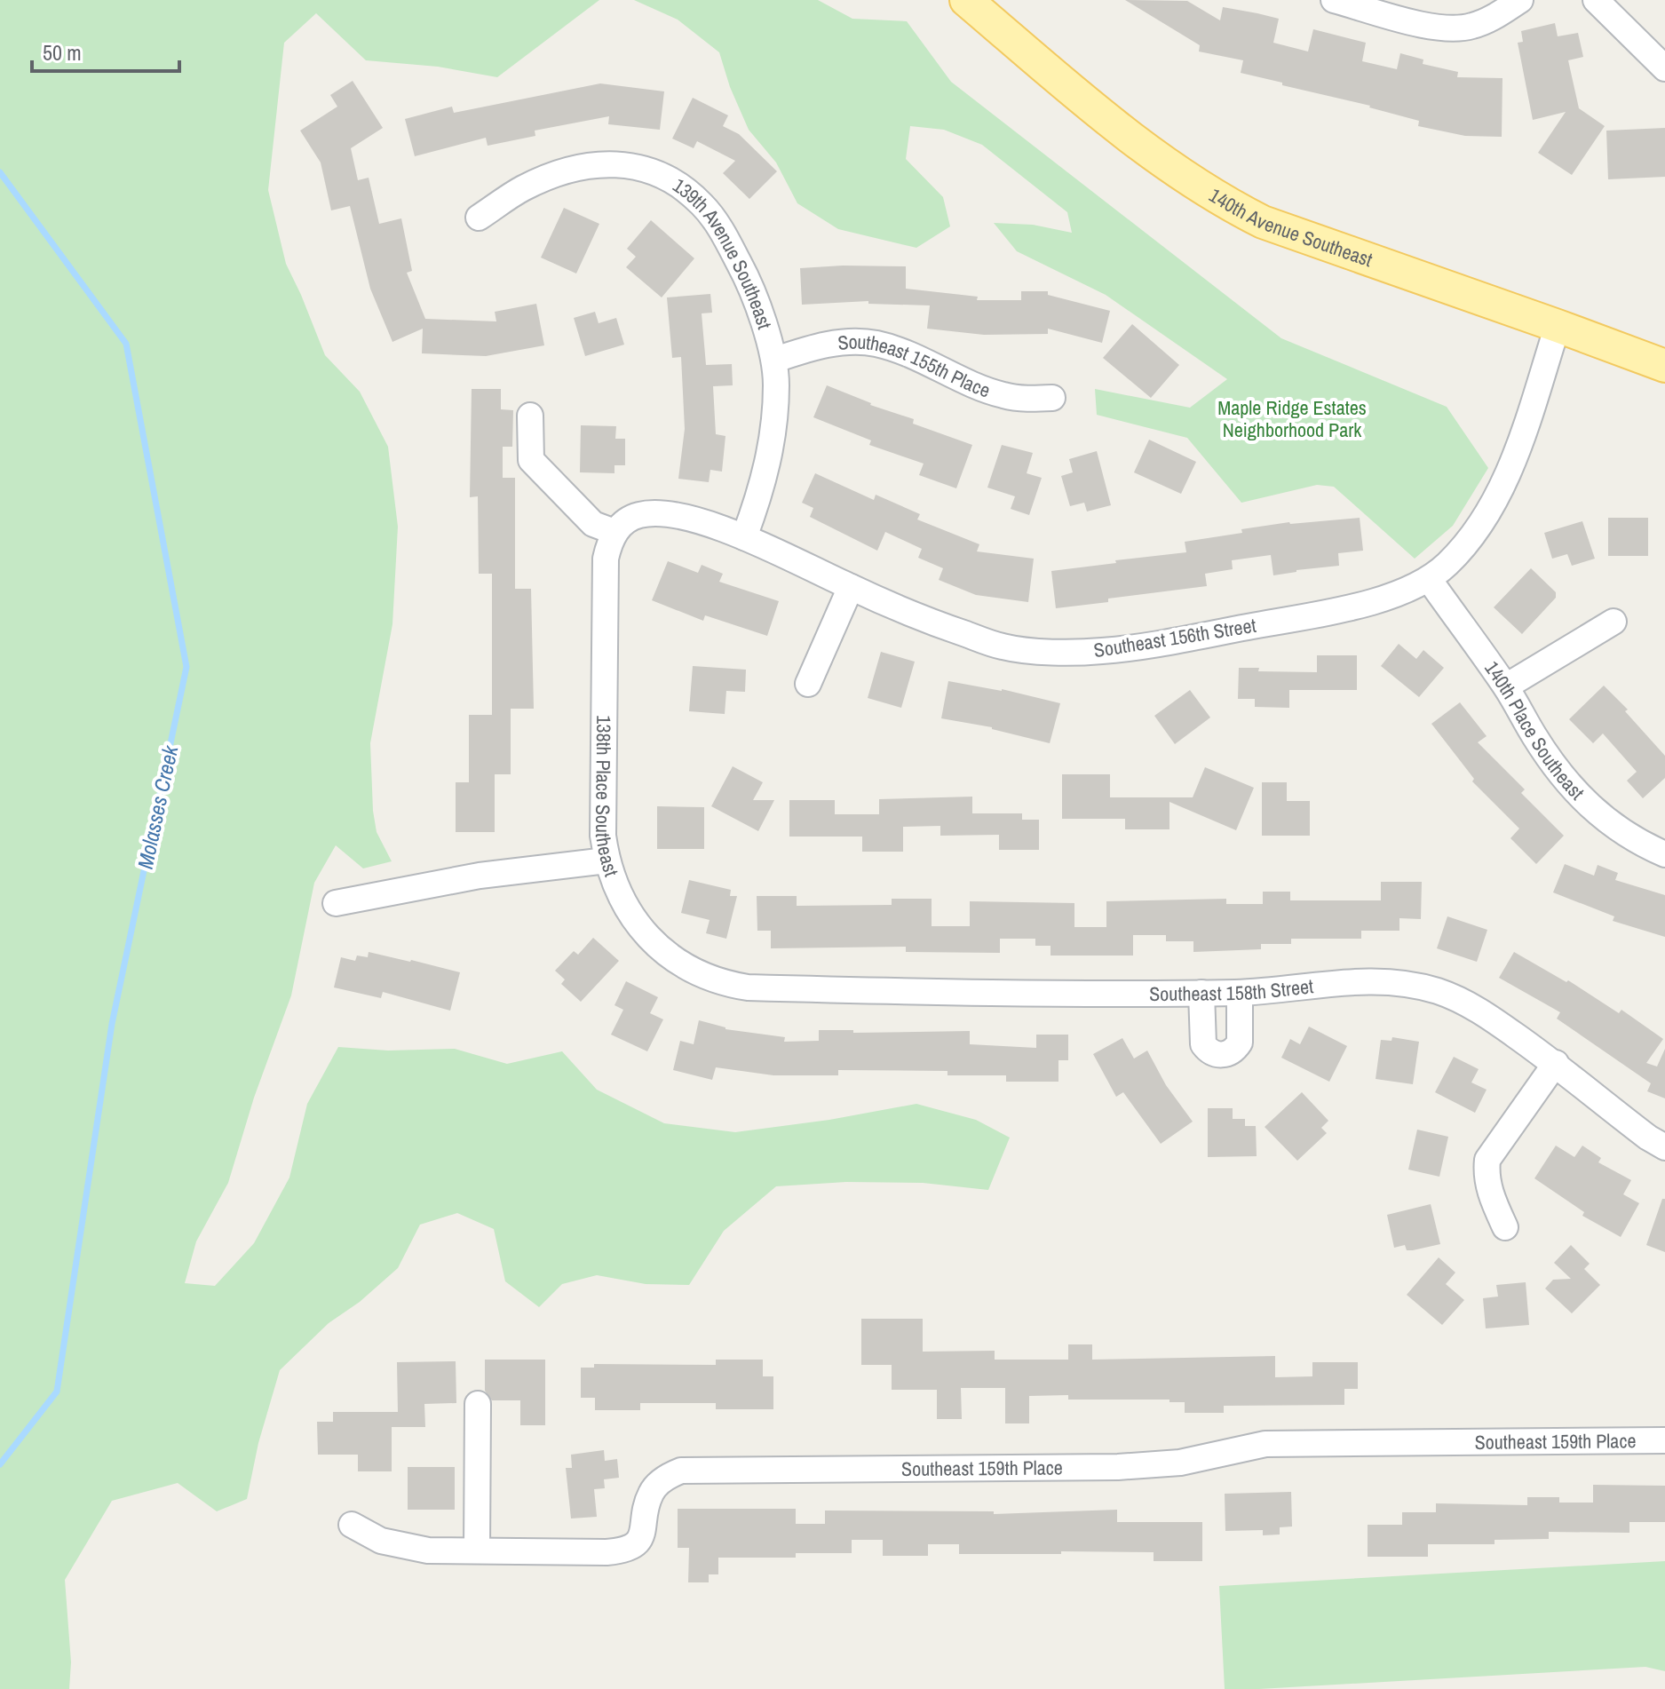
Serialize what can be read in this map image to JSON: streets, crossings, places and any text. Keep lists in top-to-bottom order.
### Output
{
  "streets": {
    "main road": ["140th Avenue Southeast"],
    "street": [
      "139th Avenue Southeast",
      "Southeast 155th Place",
      "Southeast 156th Street",
      "140th Place Southeast",
      "138th Place Southeast",
      "Southeast 158th Street",
      "Southeast 159th Place"
    ]
  },
  "crossings": [
    ["140th Avenue Southeast", "Southeast 156th Street"],
    ["139th Avenue Southeast", "Southeast 155th Place"],
    ["139th Avenue Southeast", "Southeast 156th Street"],
    ["Southeast 156th Street", "140th Place Southeast"],
    ["Southeast 156th Street", "138th Place Southeast"],
    ["138th Place Southeast", "Southeast 158th Street"]
  ],
  "water": ["Molasses Creek"],
  "parks": ["Maple Ridge Estates Neighborhood Park"],
  "scale_bar": "50 m"
}
